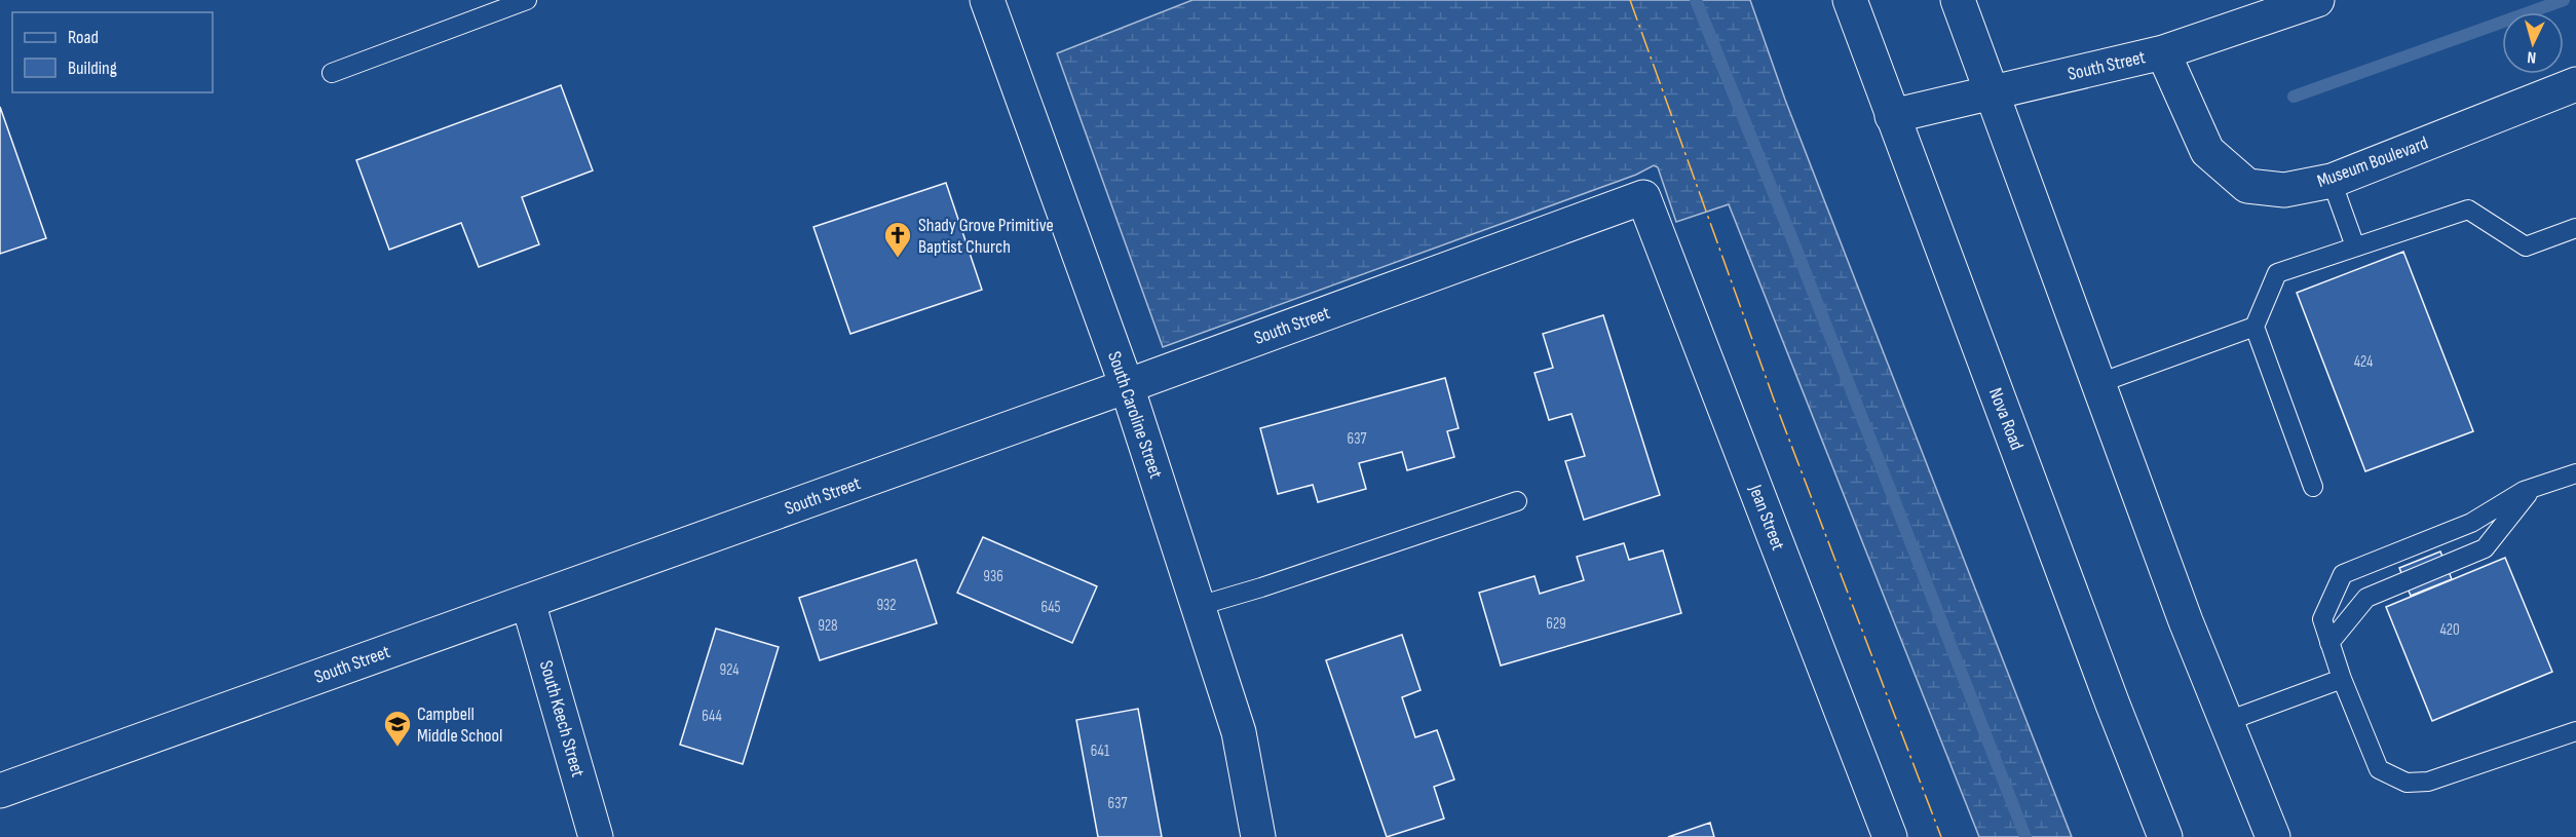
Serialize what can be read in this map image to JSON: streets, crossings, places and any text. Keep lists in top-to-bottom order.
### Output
{
  "streets": {
    "street": [
      "South Street",
      "Museum Boulevard",
      "South Caroline Street",
      "Nova Road",
      "Jean Street",
      "South Keech Street"
    ]
  },
  "crossings": [
    ["South Street", "Museum Boulevard"],
    ["South Street", "South Caroline Street"],
    ["South Street", "Nova Road"],
    ["South Street", "Jean Street"],
    ["South Street", "South Keech Street"]
  ],
  "places": {
    "church": ["Shady Grove Primitive Baptist Church"],
    "school or university": ["Campbell Middle School"]
  },
  "house_numbers": [
    "424",
    "637",
    "936",
    "932",
    "645",
    "629",
    "928",
    "420",
    "924",
    "644",
    "641",
    "637"
  ],
  "legend": ["Road", "Building"],
  "north": "bottom"
}
